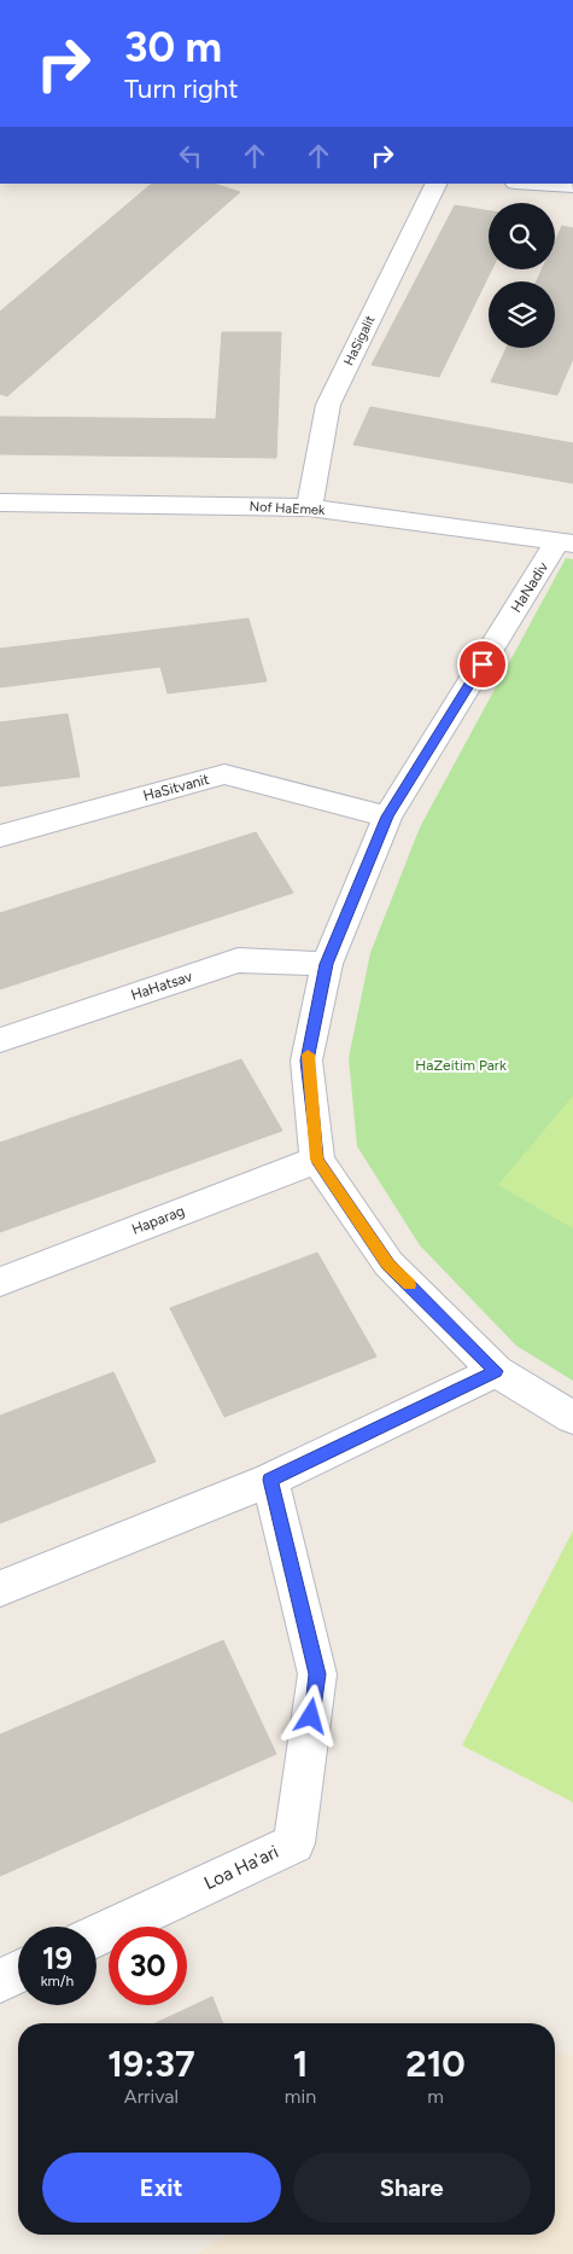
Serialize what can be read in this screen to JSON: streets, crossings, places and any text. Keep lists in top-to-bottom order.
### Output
{
  "streets": {
    "street": [
      "HaSigalit",
      "Nof HaEmek",
      "HaNadiv",
      "HaSitvanit",
      "HaHatsav",
      "Haparag",
      "Loa Ha'ari"
    ]
  },
  "crossings": [
    ["HaSigalit", "Nof HaEmek"],
    ["Nof HaEmek", "HaNadiv"],
    ["HaNadiv", "HaSitvanit"],
    ["HaNadiv", "HaHatsav"],
    ["HaNadiv", "Haparag"]
  ],
  "parks": ["HaZeitim Park"],
  "page": {
    "turn": ["30 m", "Turn right"],
    "speed": "19 km/h",
    "limit": "30",
    "eta": [
      "19:37",
      "Arrival",
      "1",
      "min",
      "210",
      "m"
    ],
    "buttons": ["Exit", "Share"]
  }
}
